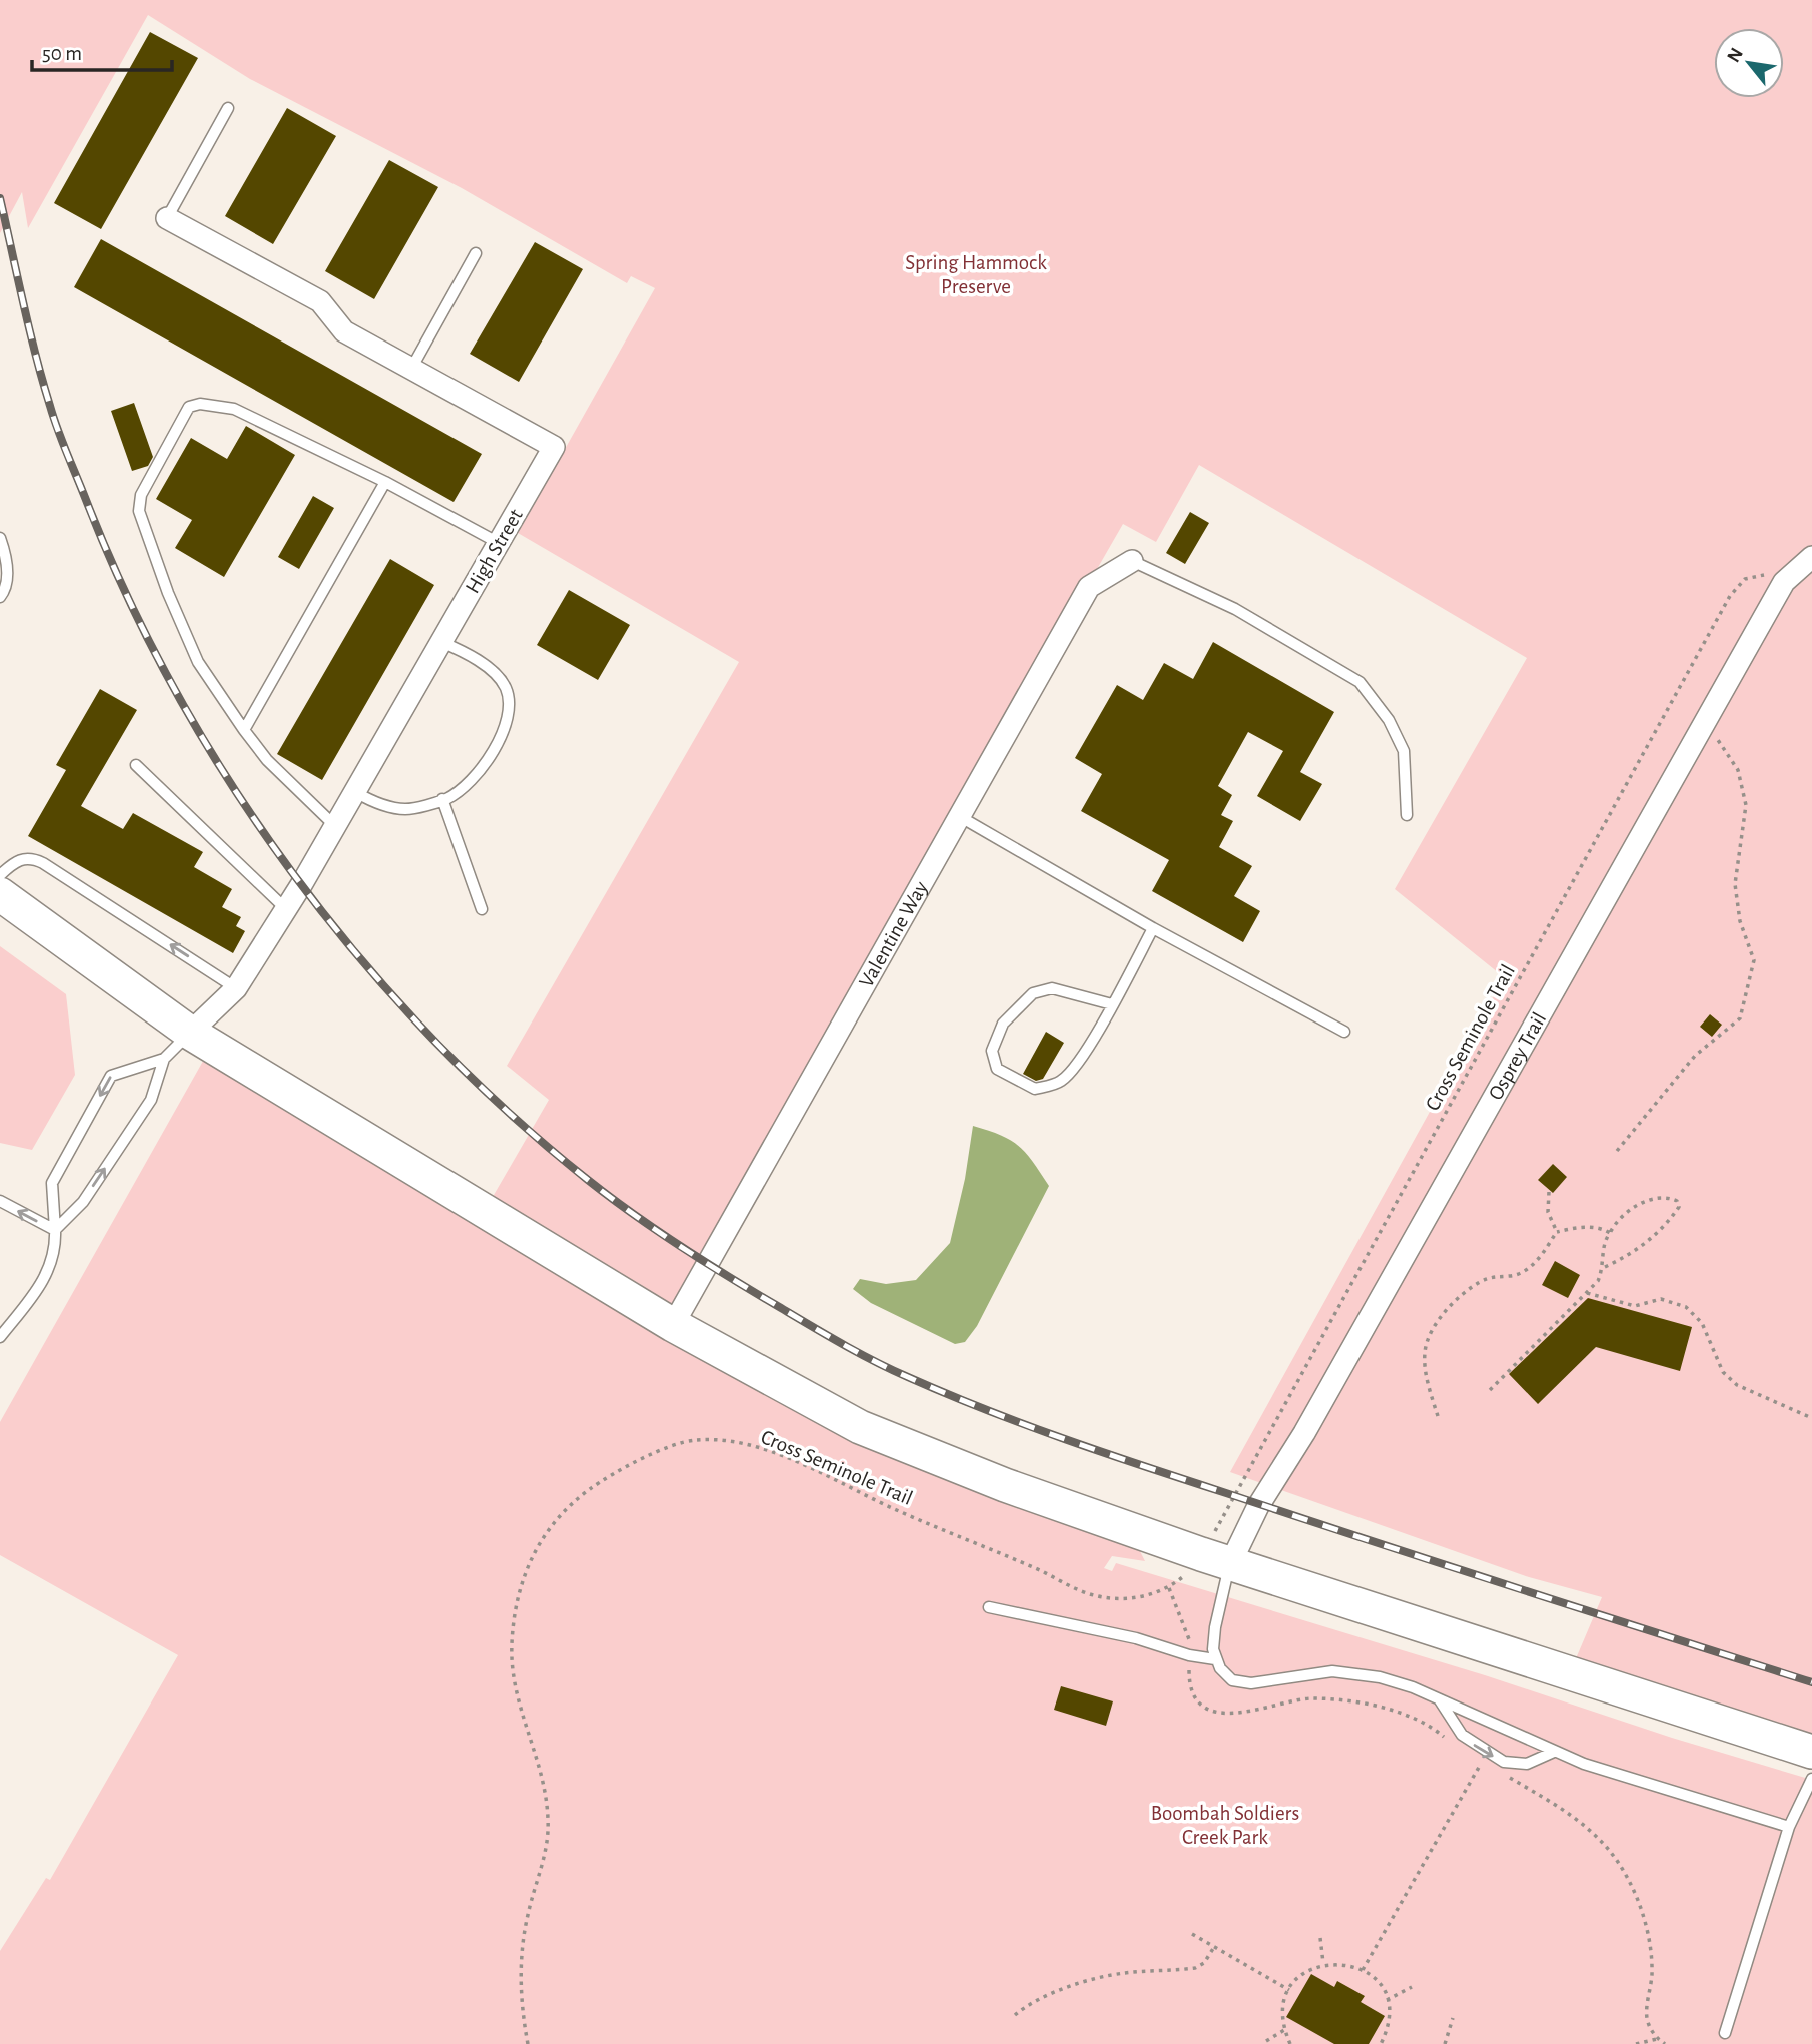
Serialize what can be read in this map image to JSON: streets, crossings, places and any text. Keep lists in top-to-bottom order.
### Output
{
  "streets": {
    "street": ["High Street", "Valentine Way", "Osprey Trail"],
    "path": ["Cross Seminole Trail"]
  },
  "crossings": [
    ["Cross Seminole Trail", "Osprey Trail"]
  ],
  "parks": ["Spring Hammock Preserve", "Boombah Soldiers Creek Park"],
  "scale_bar": "50 m",
  "north": "top left"
}
